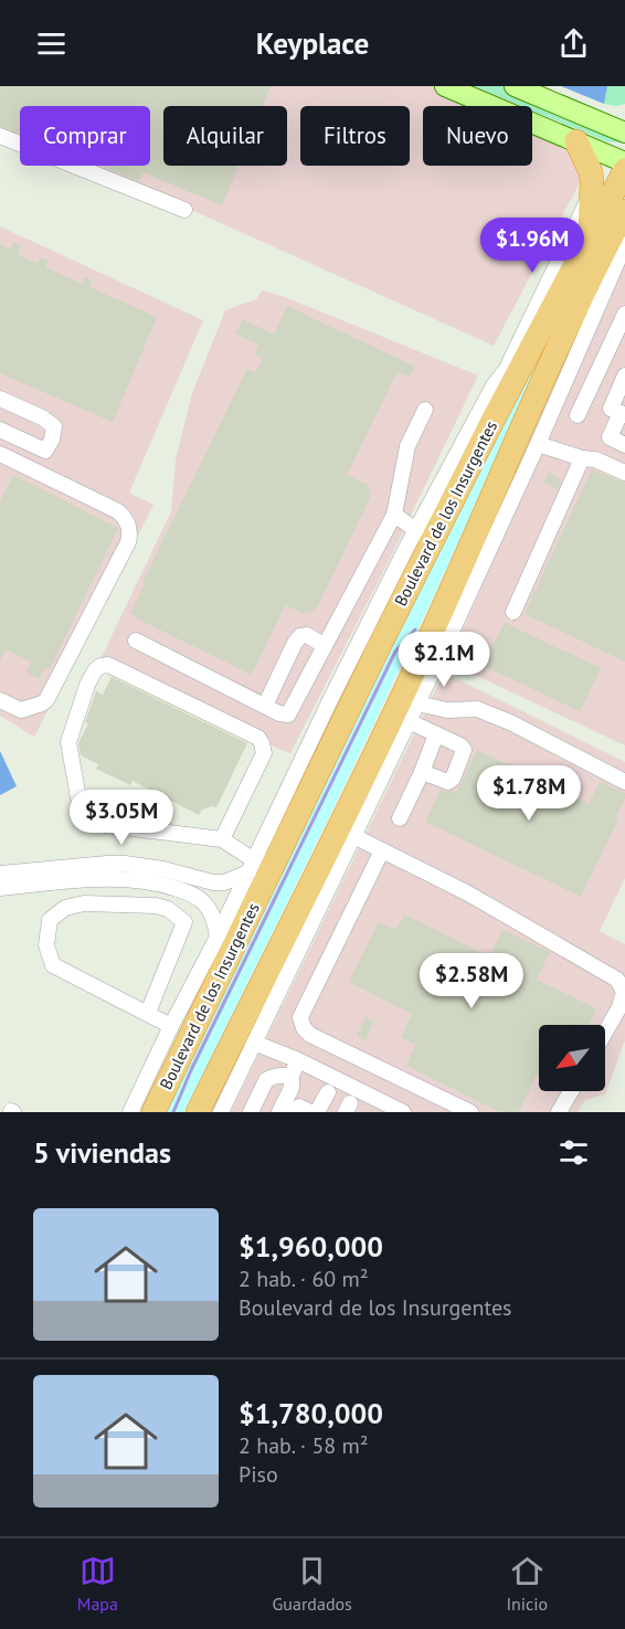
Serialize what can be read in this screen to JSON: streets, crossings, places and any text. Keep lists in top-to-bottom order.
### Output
{
  "streets": {
    "highway": ["Boulevard de los Insurgentes"]
  },
  "north": "bottom left",
  "page": {
    "header": "Keyplace",
    "chip": [
      "Comprar",
      "Alquilar",
      "Filtros",
      "Nuevo"
    ],
    "price": [
      "$1.96M",
      "$2.1M",
      "$1.78M",
      "$3.05M",
      "$2.58M"
    ],
    "heading": "5 viviendas",
    "list": [
      {
        "name": "$1,960,000",
        "note": "2 hab. · 60 m² · Boulevard de los Insurgentes"
      },
      {
        "name": "$1,780,000",
        "note": "2 hab. · 58 m² · Piso"
      }
    ],
    "tabs": ["Mapa", "Guardados", "Inicio"]
  }
}
